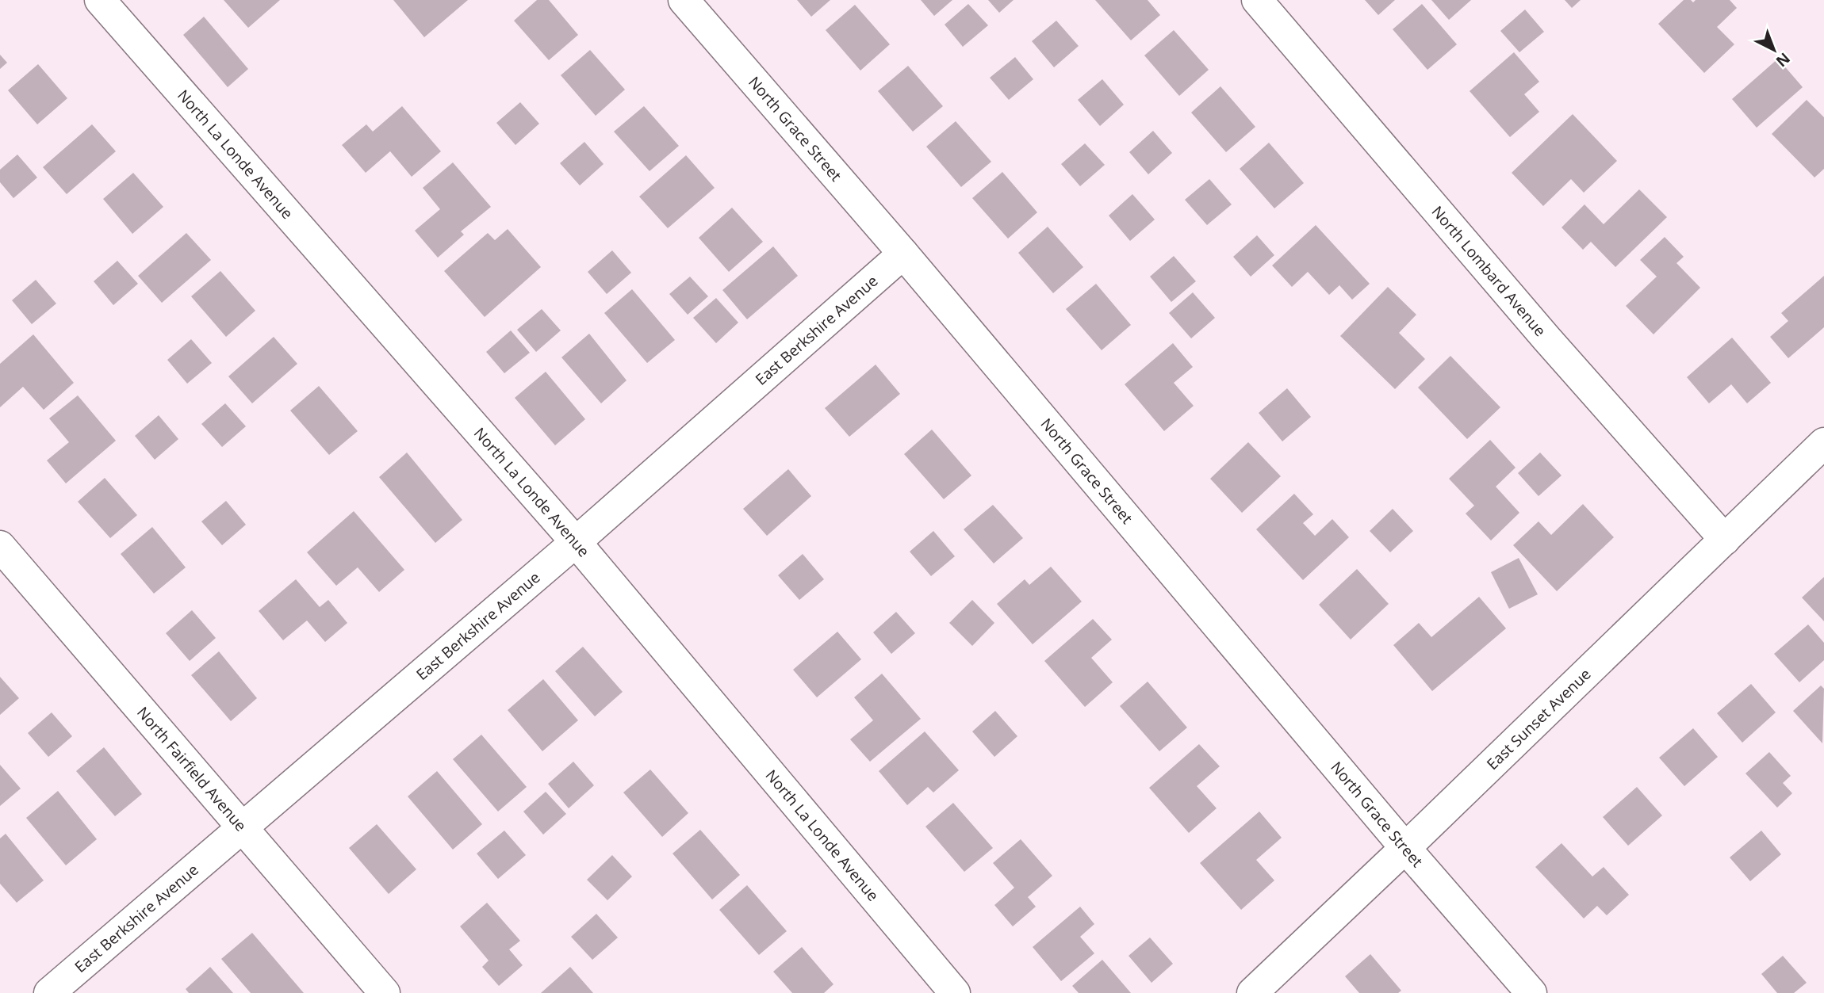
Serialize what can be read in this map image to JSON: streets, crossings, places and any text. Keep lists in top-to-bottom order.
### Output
{
  "streets": {
    "street": [
      "North Grace Street",
      "North La Londe Avenue",
      "North Lombard Avenue",
      "East Berkshire Avenue",
      "East Sunset Avenue",
      "North Fairfield Avenue"
    ]
  },
  "crossings": [
    ["North Grace Street", "East Berkshire Avenue"],
    ["North Grace Street", "East Sunset Avenue"],
    ["North La Londe Avenue", "East Berkshire Avenue"],
    ["North Lombard Avenue", "East Sunset Avenue"],
    ["East Berkshire Avenue", "North Fairfield Avenue"]
  ],
  "north": "bottom right"
}
